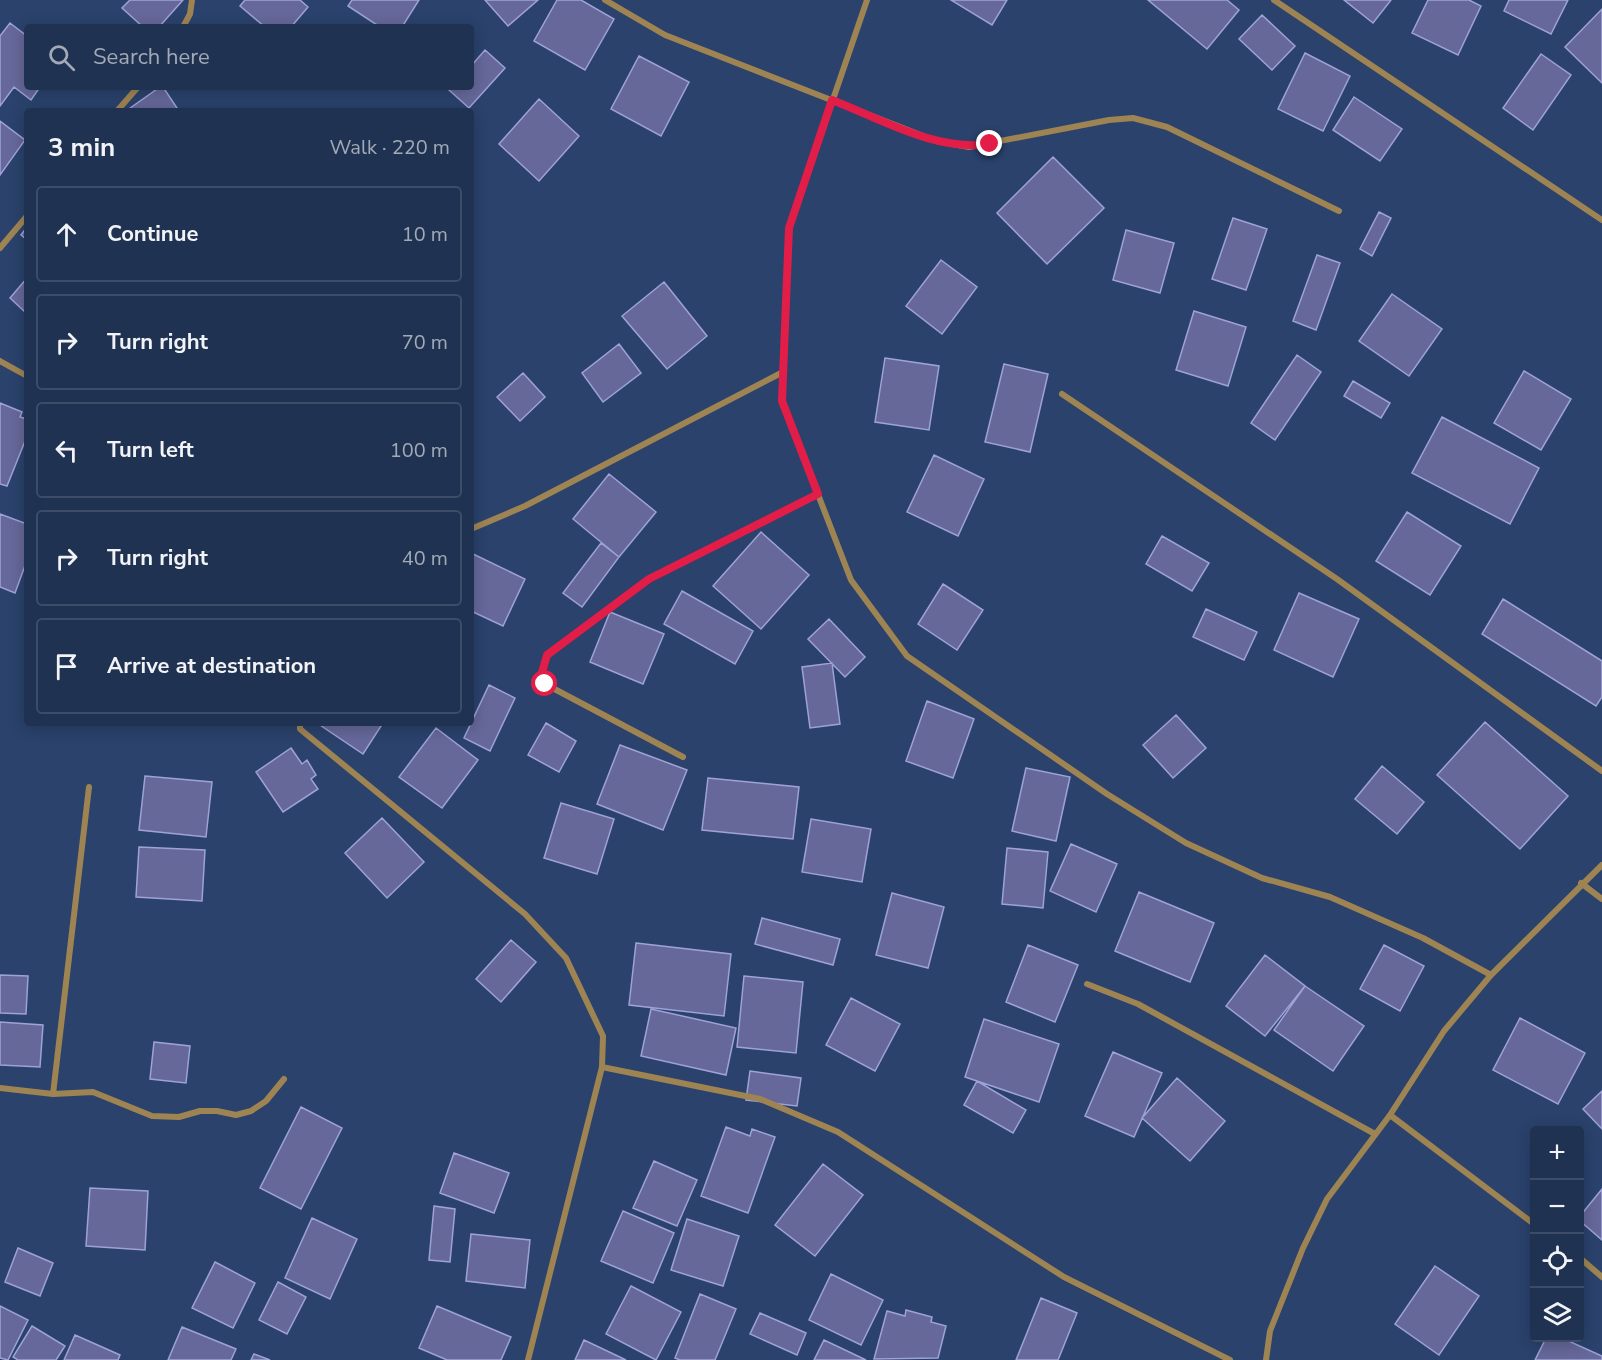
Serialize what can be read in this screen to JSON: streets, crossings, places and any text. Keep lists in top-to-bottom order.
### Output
{
  "page": {
    "search": "Search here",
    "heading": ["3 min", "Walk · 220 m"],
    "list": [
      ["Continue", "10 m"],
      ["Turn right", "70 m"],
      ["Turn left", "100 m"],
      ["Turn right", "40 m"],
      "Arrive at destination"
    ],
    "map_buttons": ["+", "−"]
  }
}
